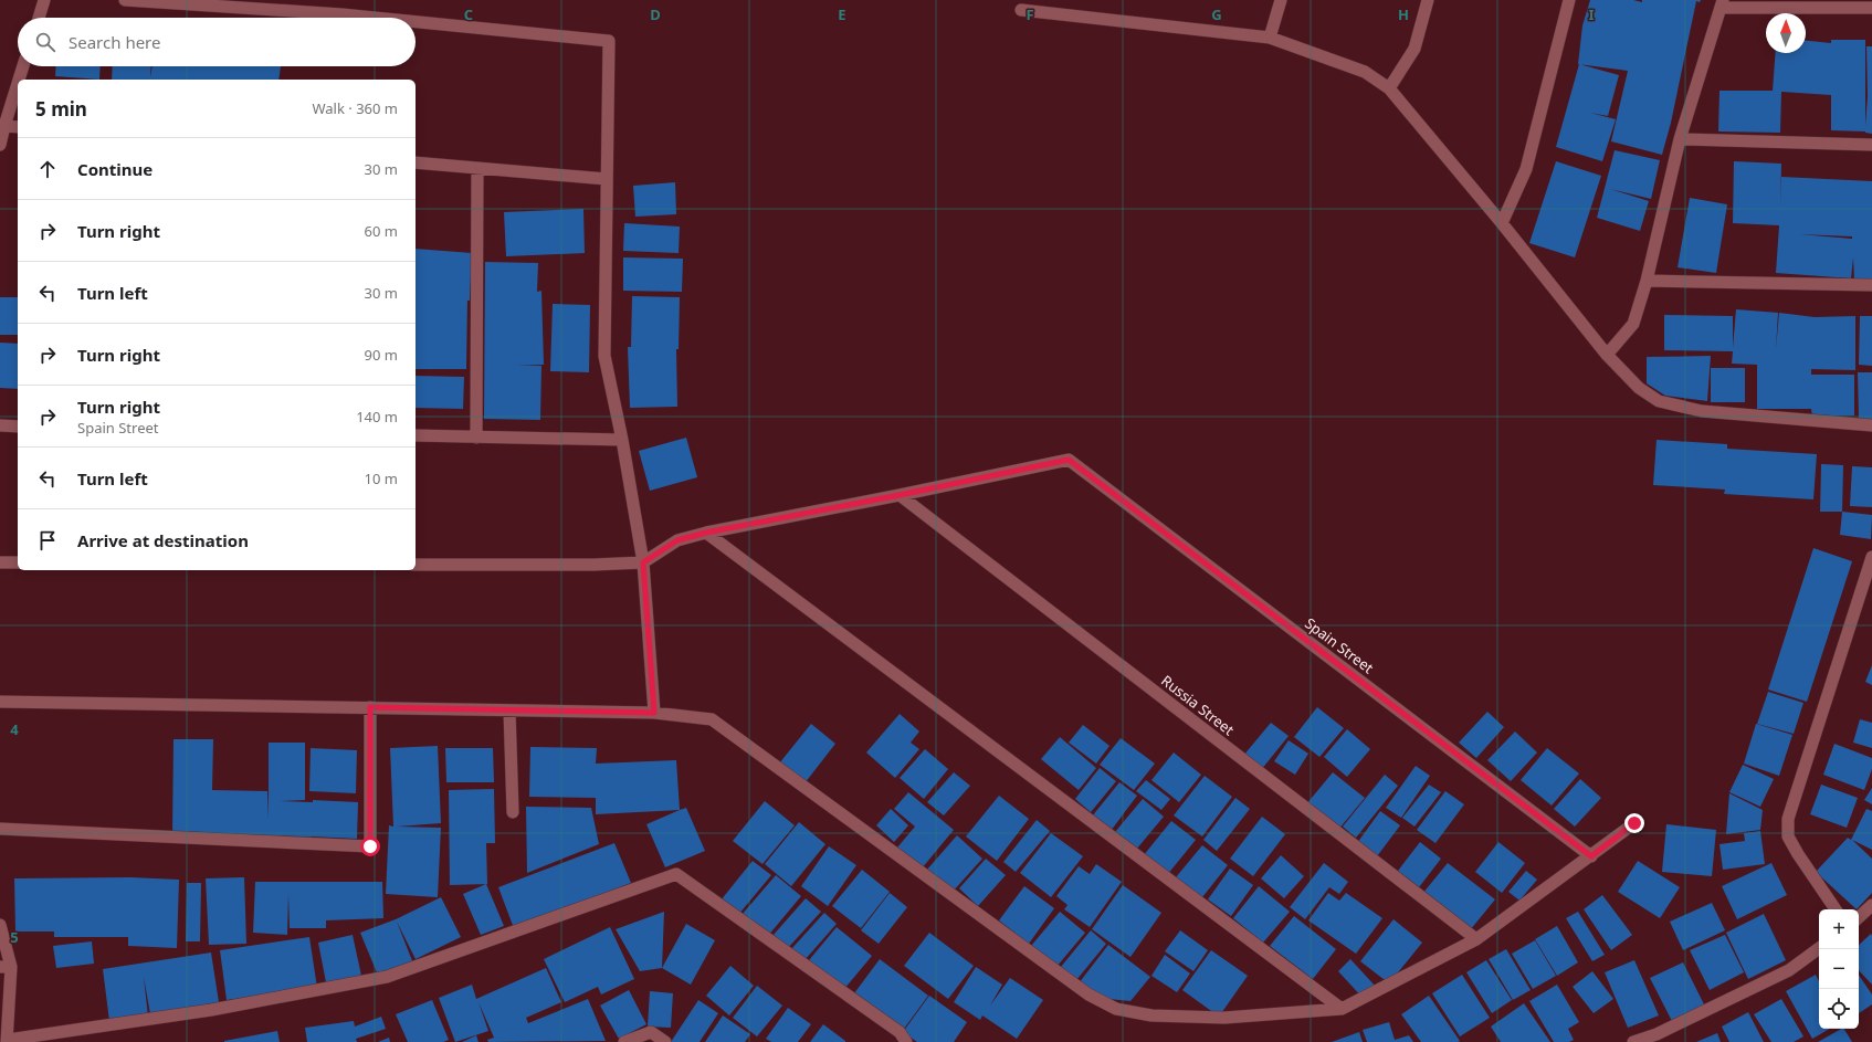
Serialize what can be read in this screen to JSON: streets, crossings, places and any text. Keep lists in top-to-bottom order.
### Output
{
  "streets": {
    "street": ["Spain Street", "Russia Street"]
  },
  "crossings": [
    ["Spain Street", "Russia Street"]
  ],
  "north": "top",
  "page": {
    "search": "Search here",
    "heading": ["5 min", "Walk · 360 m"],
    "list": [
      ["Continue", "30 m"],
      ["Turn right", "60 m"],
      ["Turn left", "30 m"],
      ["Turn right", "90 m"],
      ["Turn right", "Spain Street", "140 m"],
      ["Turn left", "10 m"],
      "Arrive at destination"
    ],
    "map_buttons": ["+", "−"]
  },
  "grid": {
    "columns": [
      "C",
      "D",
      "E",
      "F",
      "G",
      "H",
      "I"
    ],
    "rows": ["4", "5"]
  }
}
